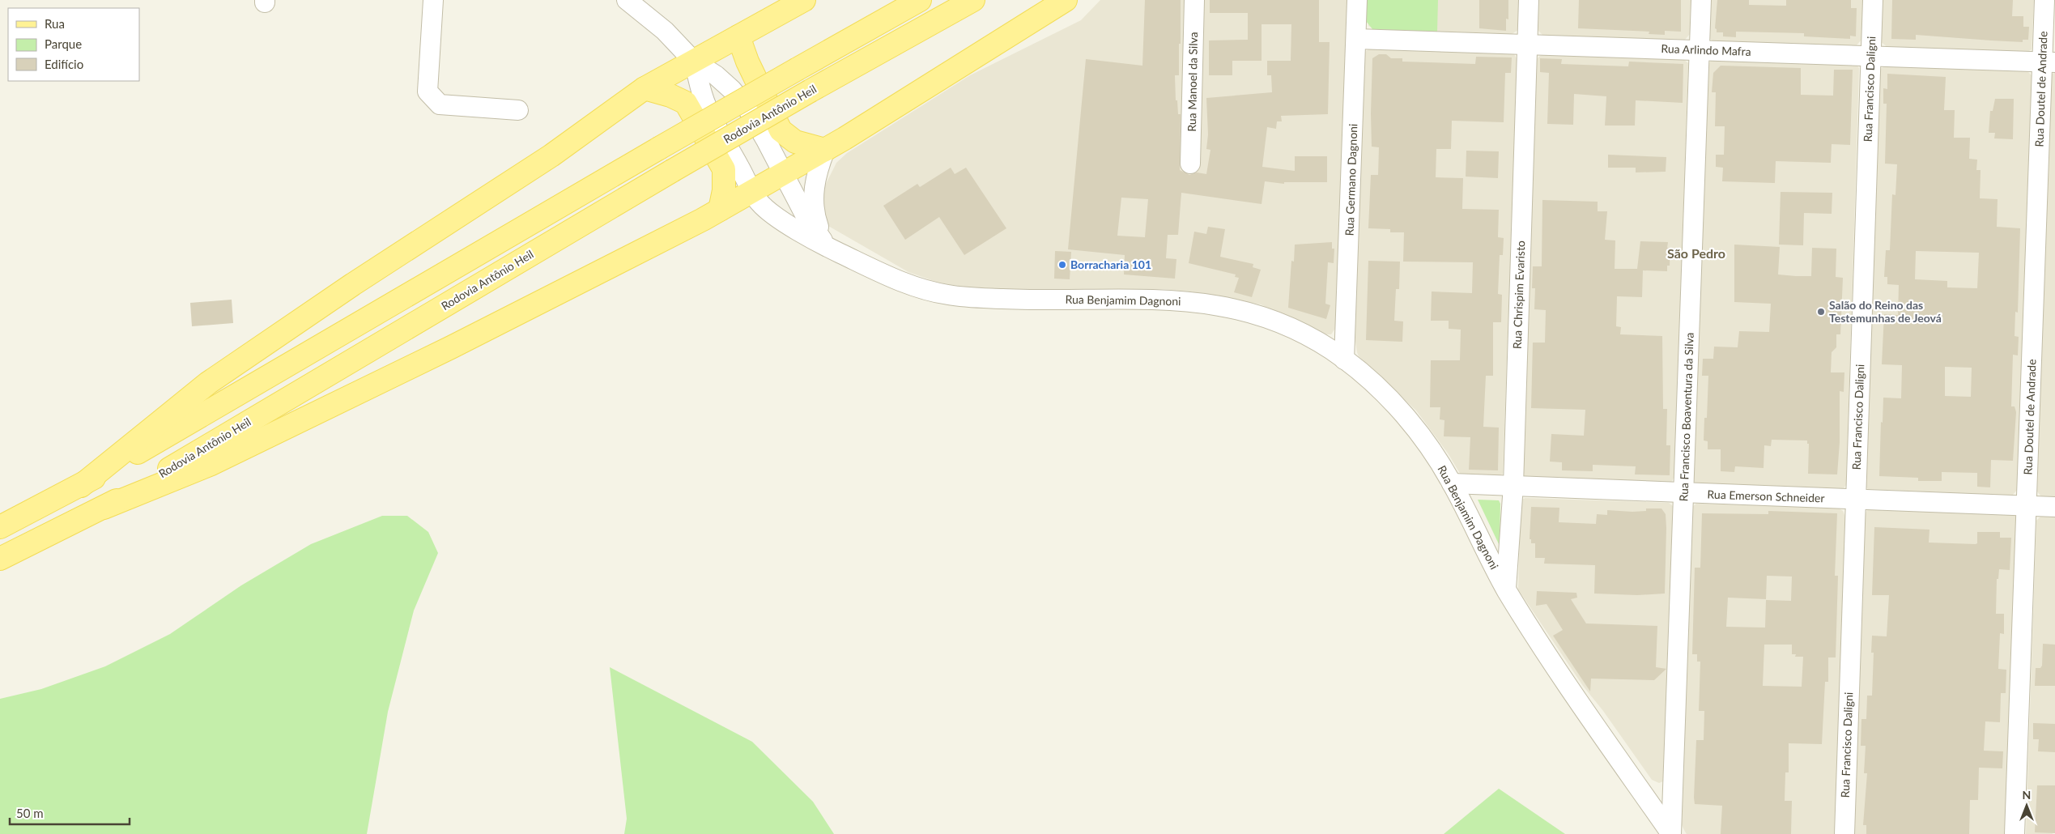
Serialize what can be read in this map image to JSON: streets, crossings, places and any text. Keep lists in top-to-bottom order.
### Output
{
  "streets": {
    "main road": ["Rodovia Antônio Heil"],
    "street": [
      "Rua Arlindo Mafra",
      "Rua Manoel da Silva",
      "Rua Francisco Daligni",
      "Rua Doutel de Andrade",
      "Rua Germano Dagnoni",
      "Rua Chrispim Evaristo",
      "Rua Benjamim Dagnoni",
      "Rua Francisco Boaventura da Silva",
      "Rua Emerson Schneider"
    ]
  },
  "crossings": [
    ["Rua Arlindo Mafra", "Rua Francisco Daligni"],
    ["Rua Arlindo Mafra", "Rua Doutel de Andrade"],
    ["Rua Arlindo Mafra", "Rua Germano Dagnoni"],
    ["Rua Arlindo Mafra", "Rua Chrispim Evaristo"],
    ["Rua Arlindo Mafra", "Rua Francisco Boaventura da Silva"],
    ["Rua Francisco Daligni", "Rua Emerson Schneider"],
    ["Rua Doutel de Andrade", "Rua Emerson Schneider"],
    ["Rua Germano Dagnoni", "Rua Benjamim Dagnoni"],
    ["Rua Chrispim Evaristo", "Rua Benjamim Dagnoni"],
    ["Rua Chrispim Evaristo", "Rua Emerson Schneider"],
    ["Rua Benjamim Dagnoni", "Rua Francisco Boaventura da Silva"],
    ["Rua Benjamim Dagnoni", "Rua Emerson Schneider"],
    ["Rua Francisco Boaventura da Silva", "Rua Emerson Schneider"]
  ],
  "districts": ["São Pedro"],
  "places": ["Borracharia 101", "Salão do Reino das Testemunhas de Jeová"],
  "legend": ["Rua", "Parque", "Edifício"],
  "scale_bar": "50 m",
  "north": "top"
}
